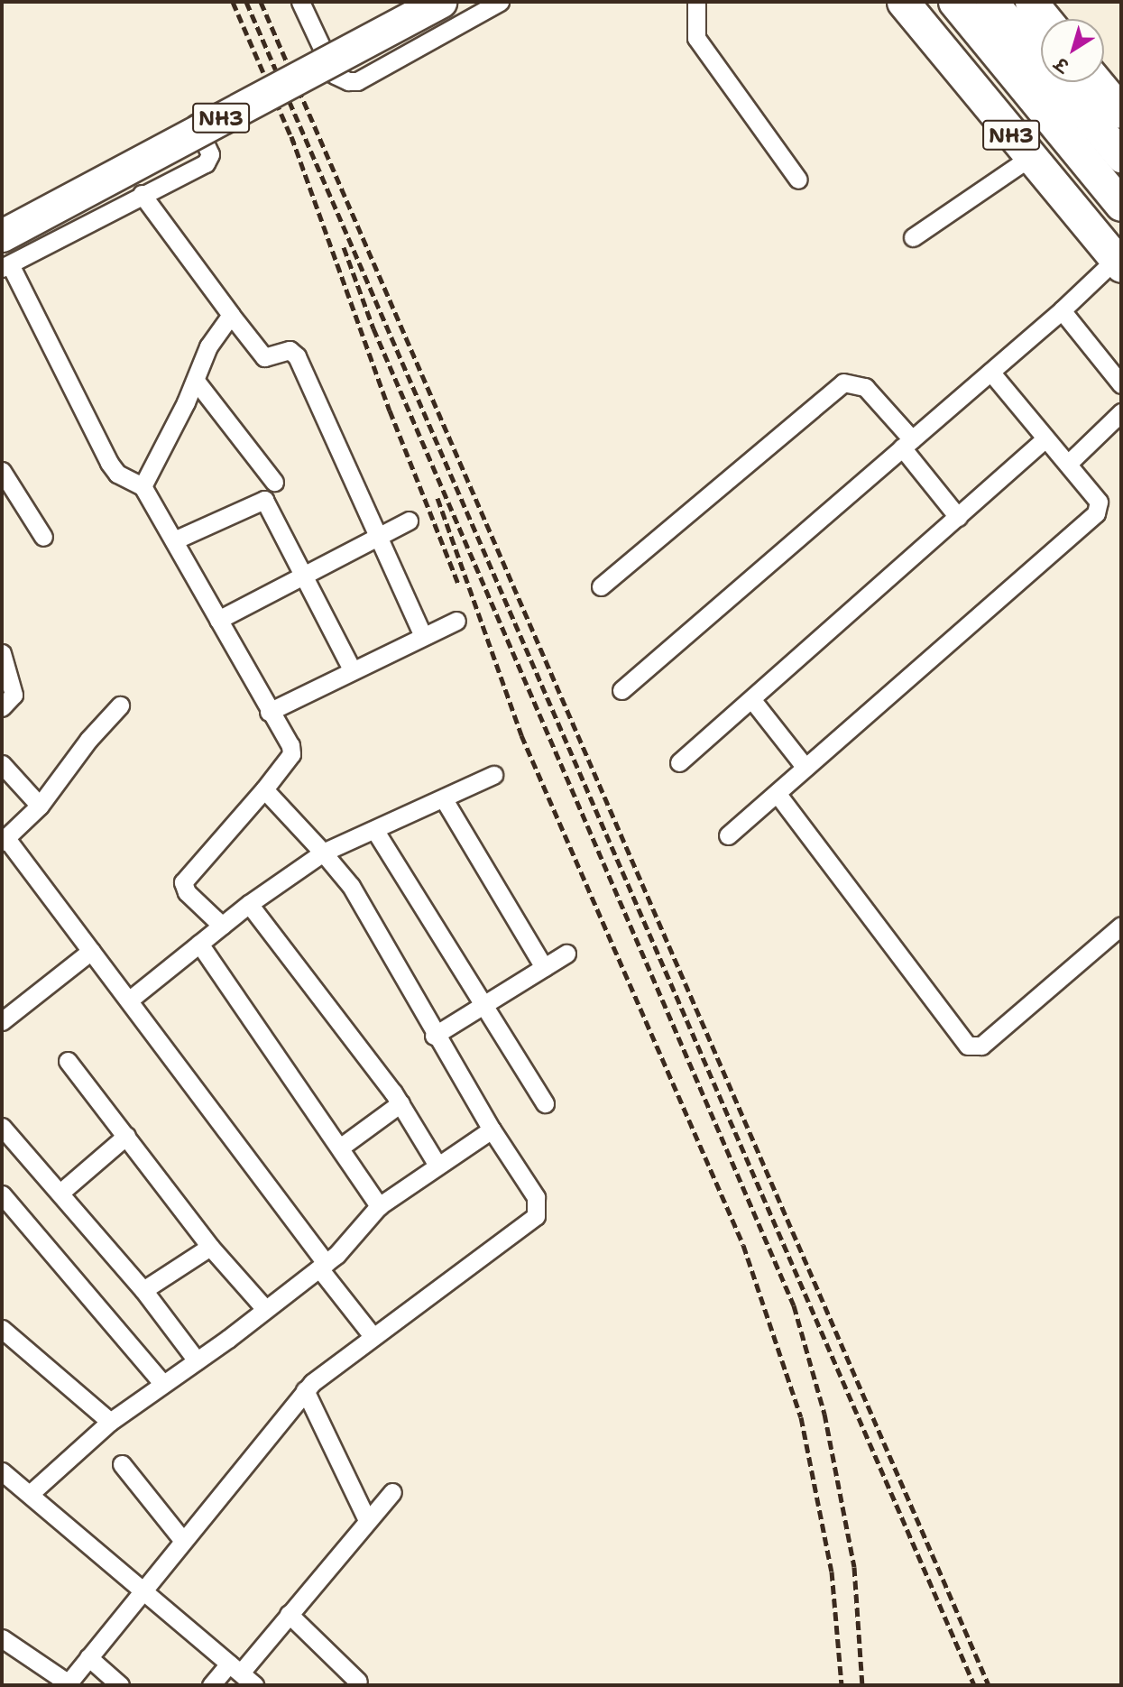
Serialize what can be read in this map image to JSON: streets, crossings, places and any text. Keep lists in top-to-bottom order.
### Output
{
  "streets": {
    "highway": ["NH3"]
  },
  "north": "bottom left"
}
